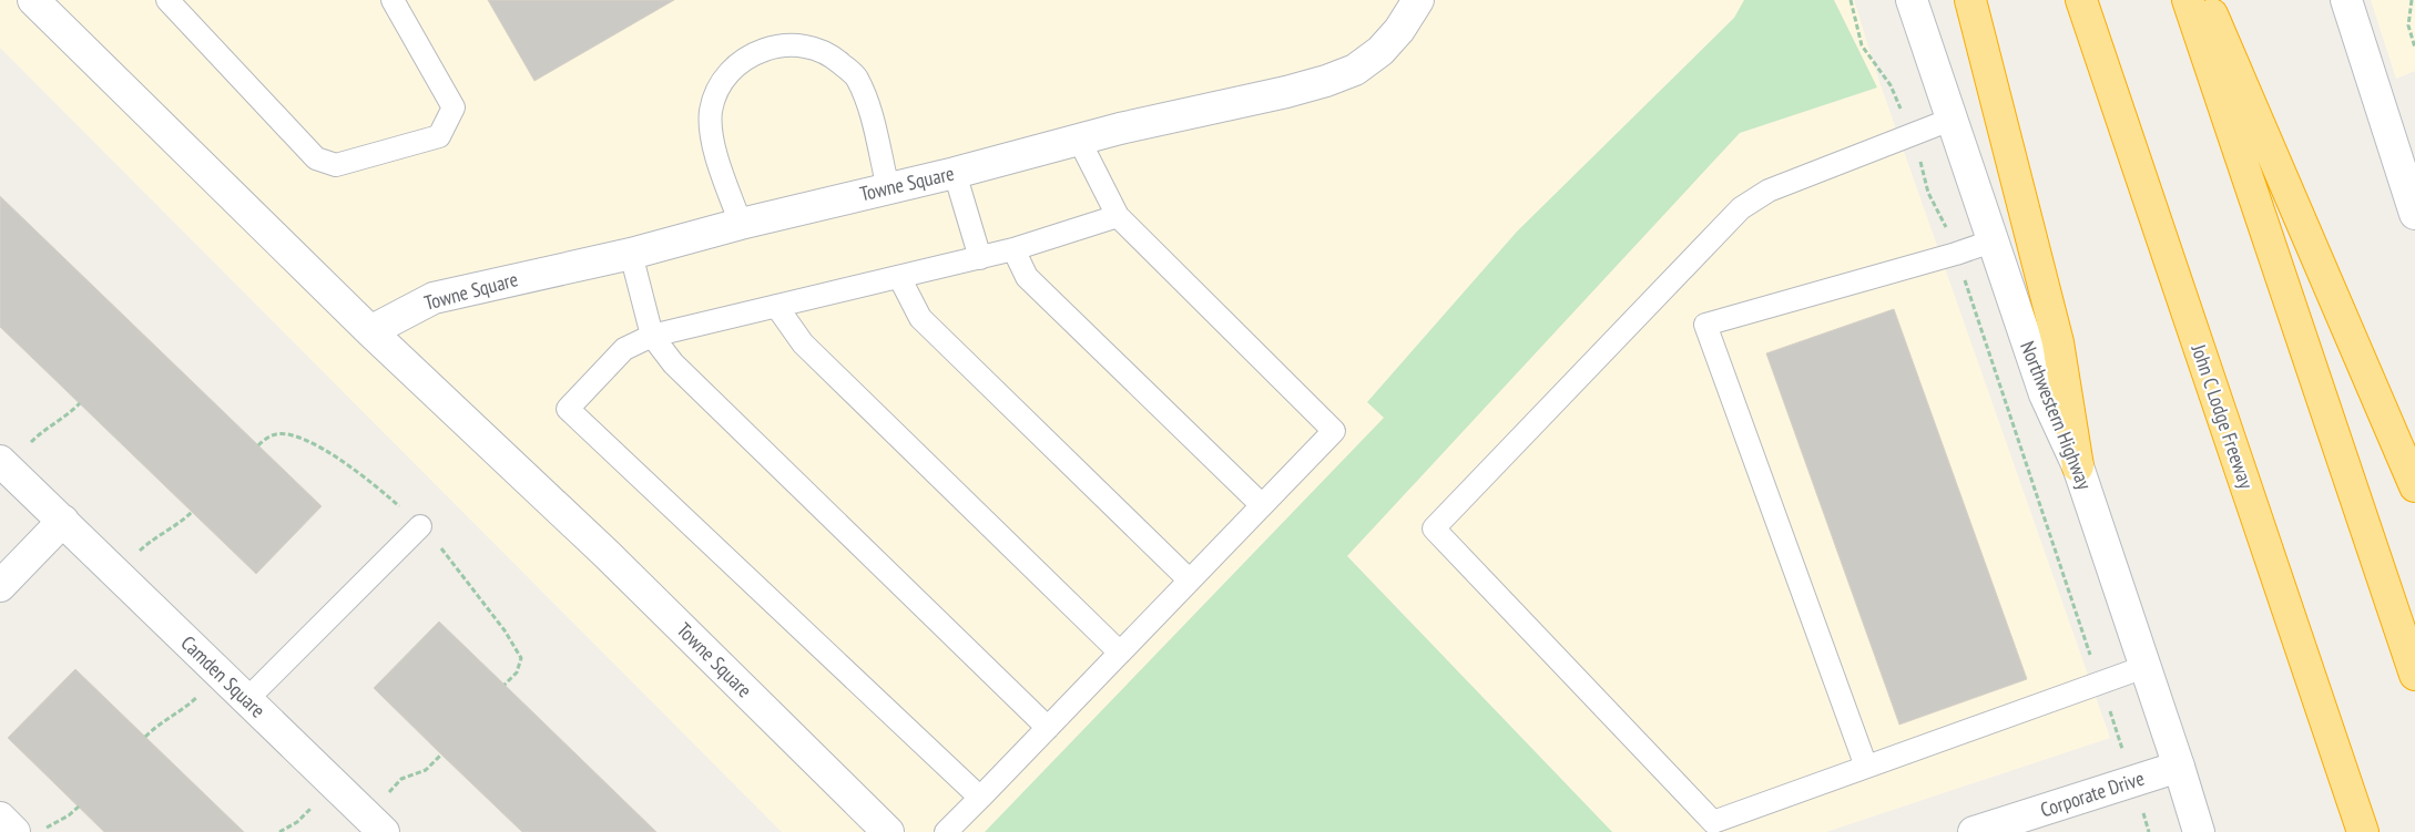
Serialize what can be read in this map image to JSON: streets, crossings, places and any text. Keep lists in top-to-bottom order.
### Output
{
  "streets": {
    "highway": ["John C Lodge Freeway"],
    "street": [
      "Towne Square",
      "Northwestern Highway",
      "Camden Square",
      "Corporate Drive"
    ]
  },
  "crossings": [
    ["Northwestern Highway", "Corporate Drive"]
  ]
}
